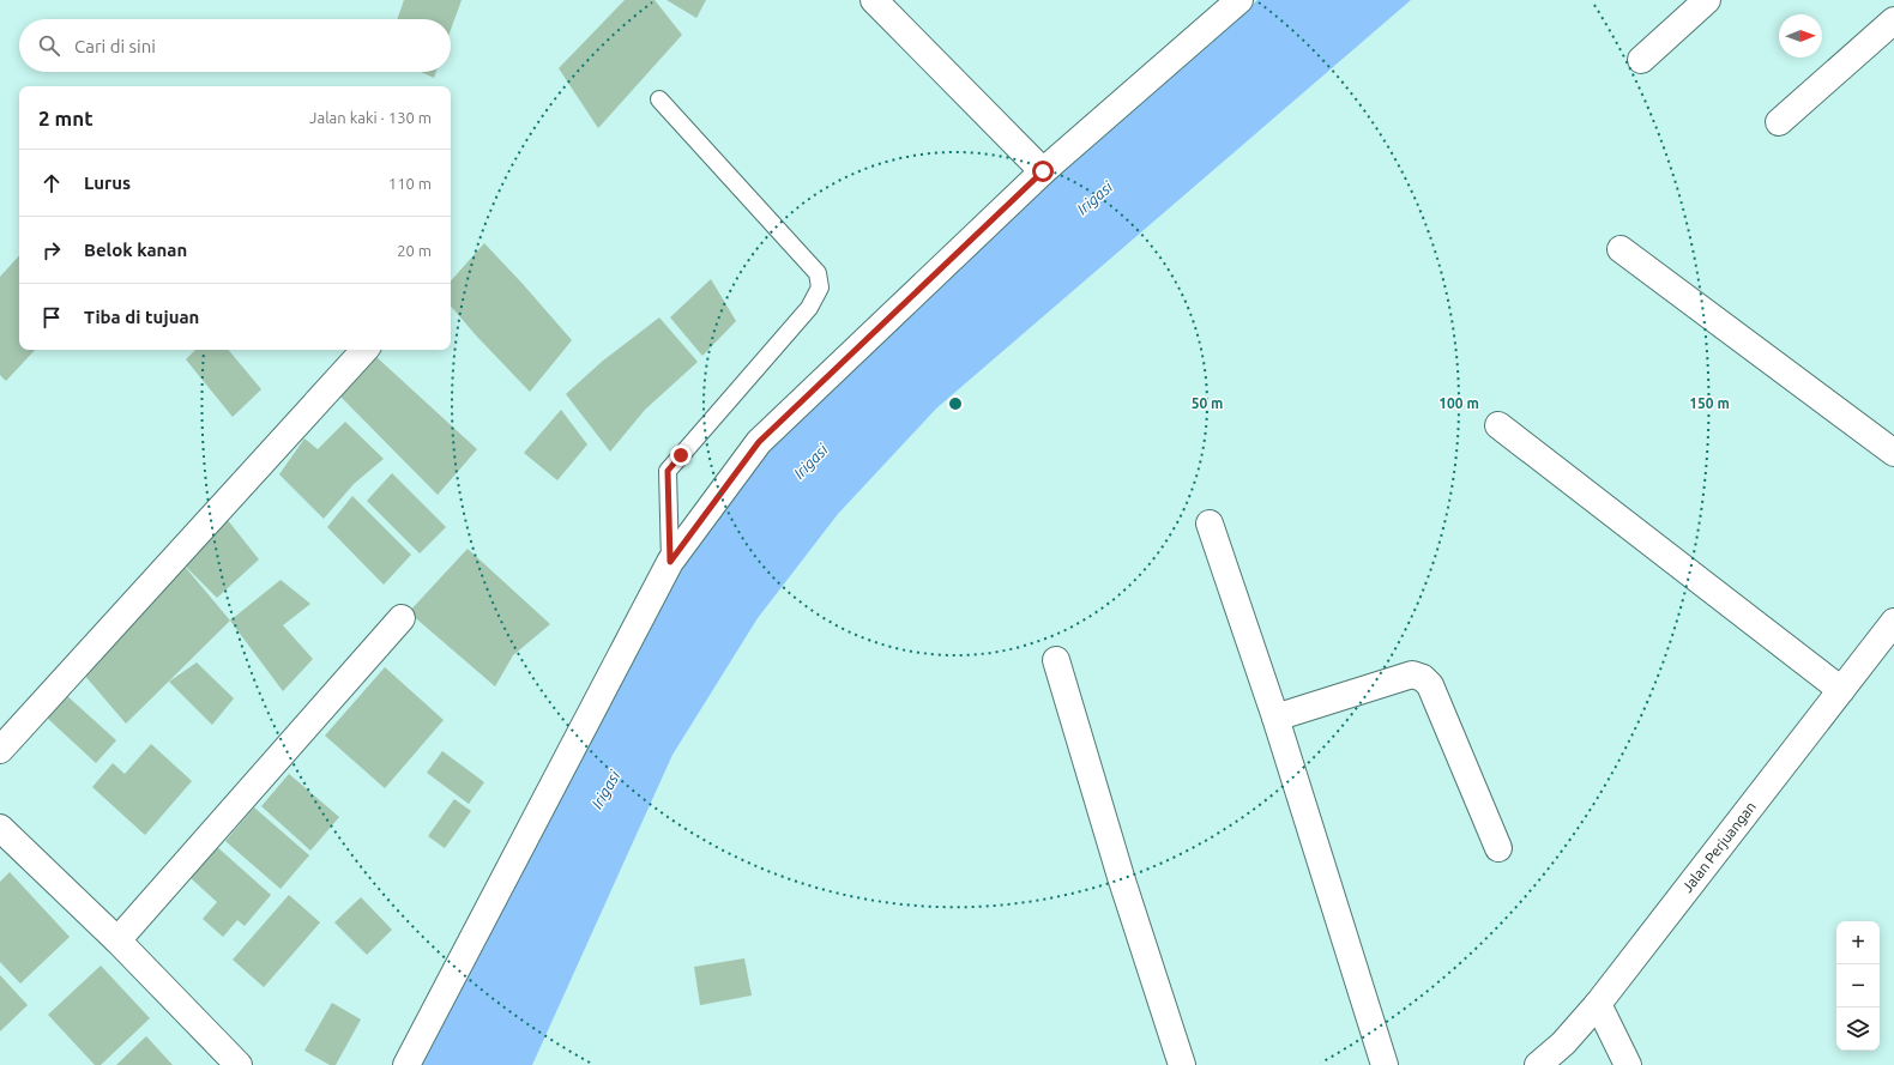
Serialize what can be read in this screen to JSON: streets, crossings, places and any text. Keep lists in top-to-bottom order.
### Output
{
  "streets": {
    "street": ["Jalan Perjuangan"]
  },
  "water": ["Irigasi"],
  "north": "right",
  "page": {
    "search": "Cari di sini",
    "heading": ["2 mnt", "Jalan kaki · 130 m"],
    "list": [
      ["Lurus", "110 m"],
      ["Belok kanan", "20 m"],
      "Tiba di tujuan"
    ],
    "map_buttons": ["+", "−"]
  },
  "rings": ["50 m", "100 m", "150 m"]
}
